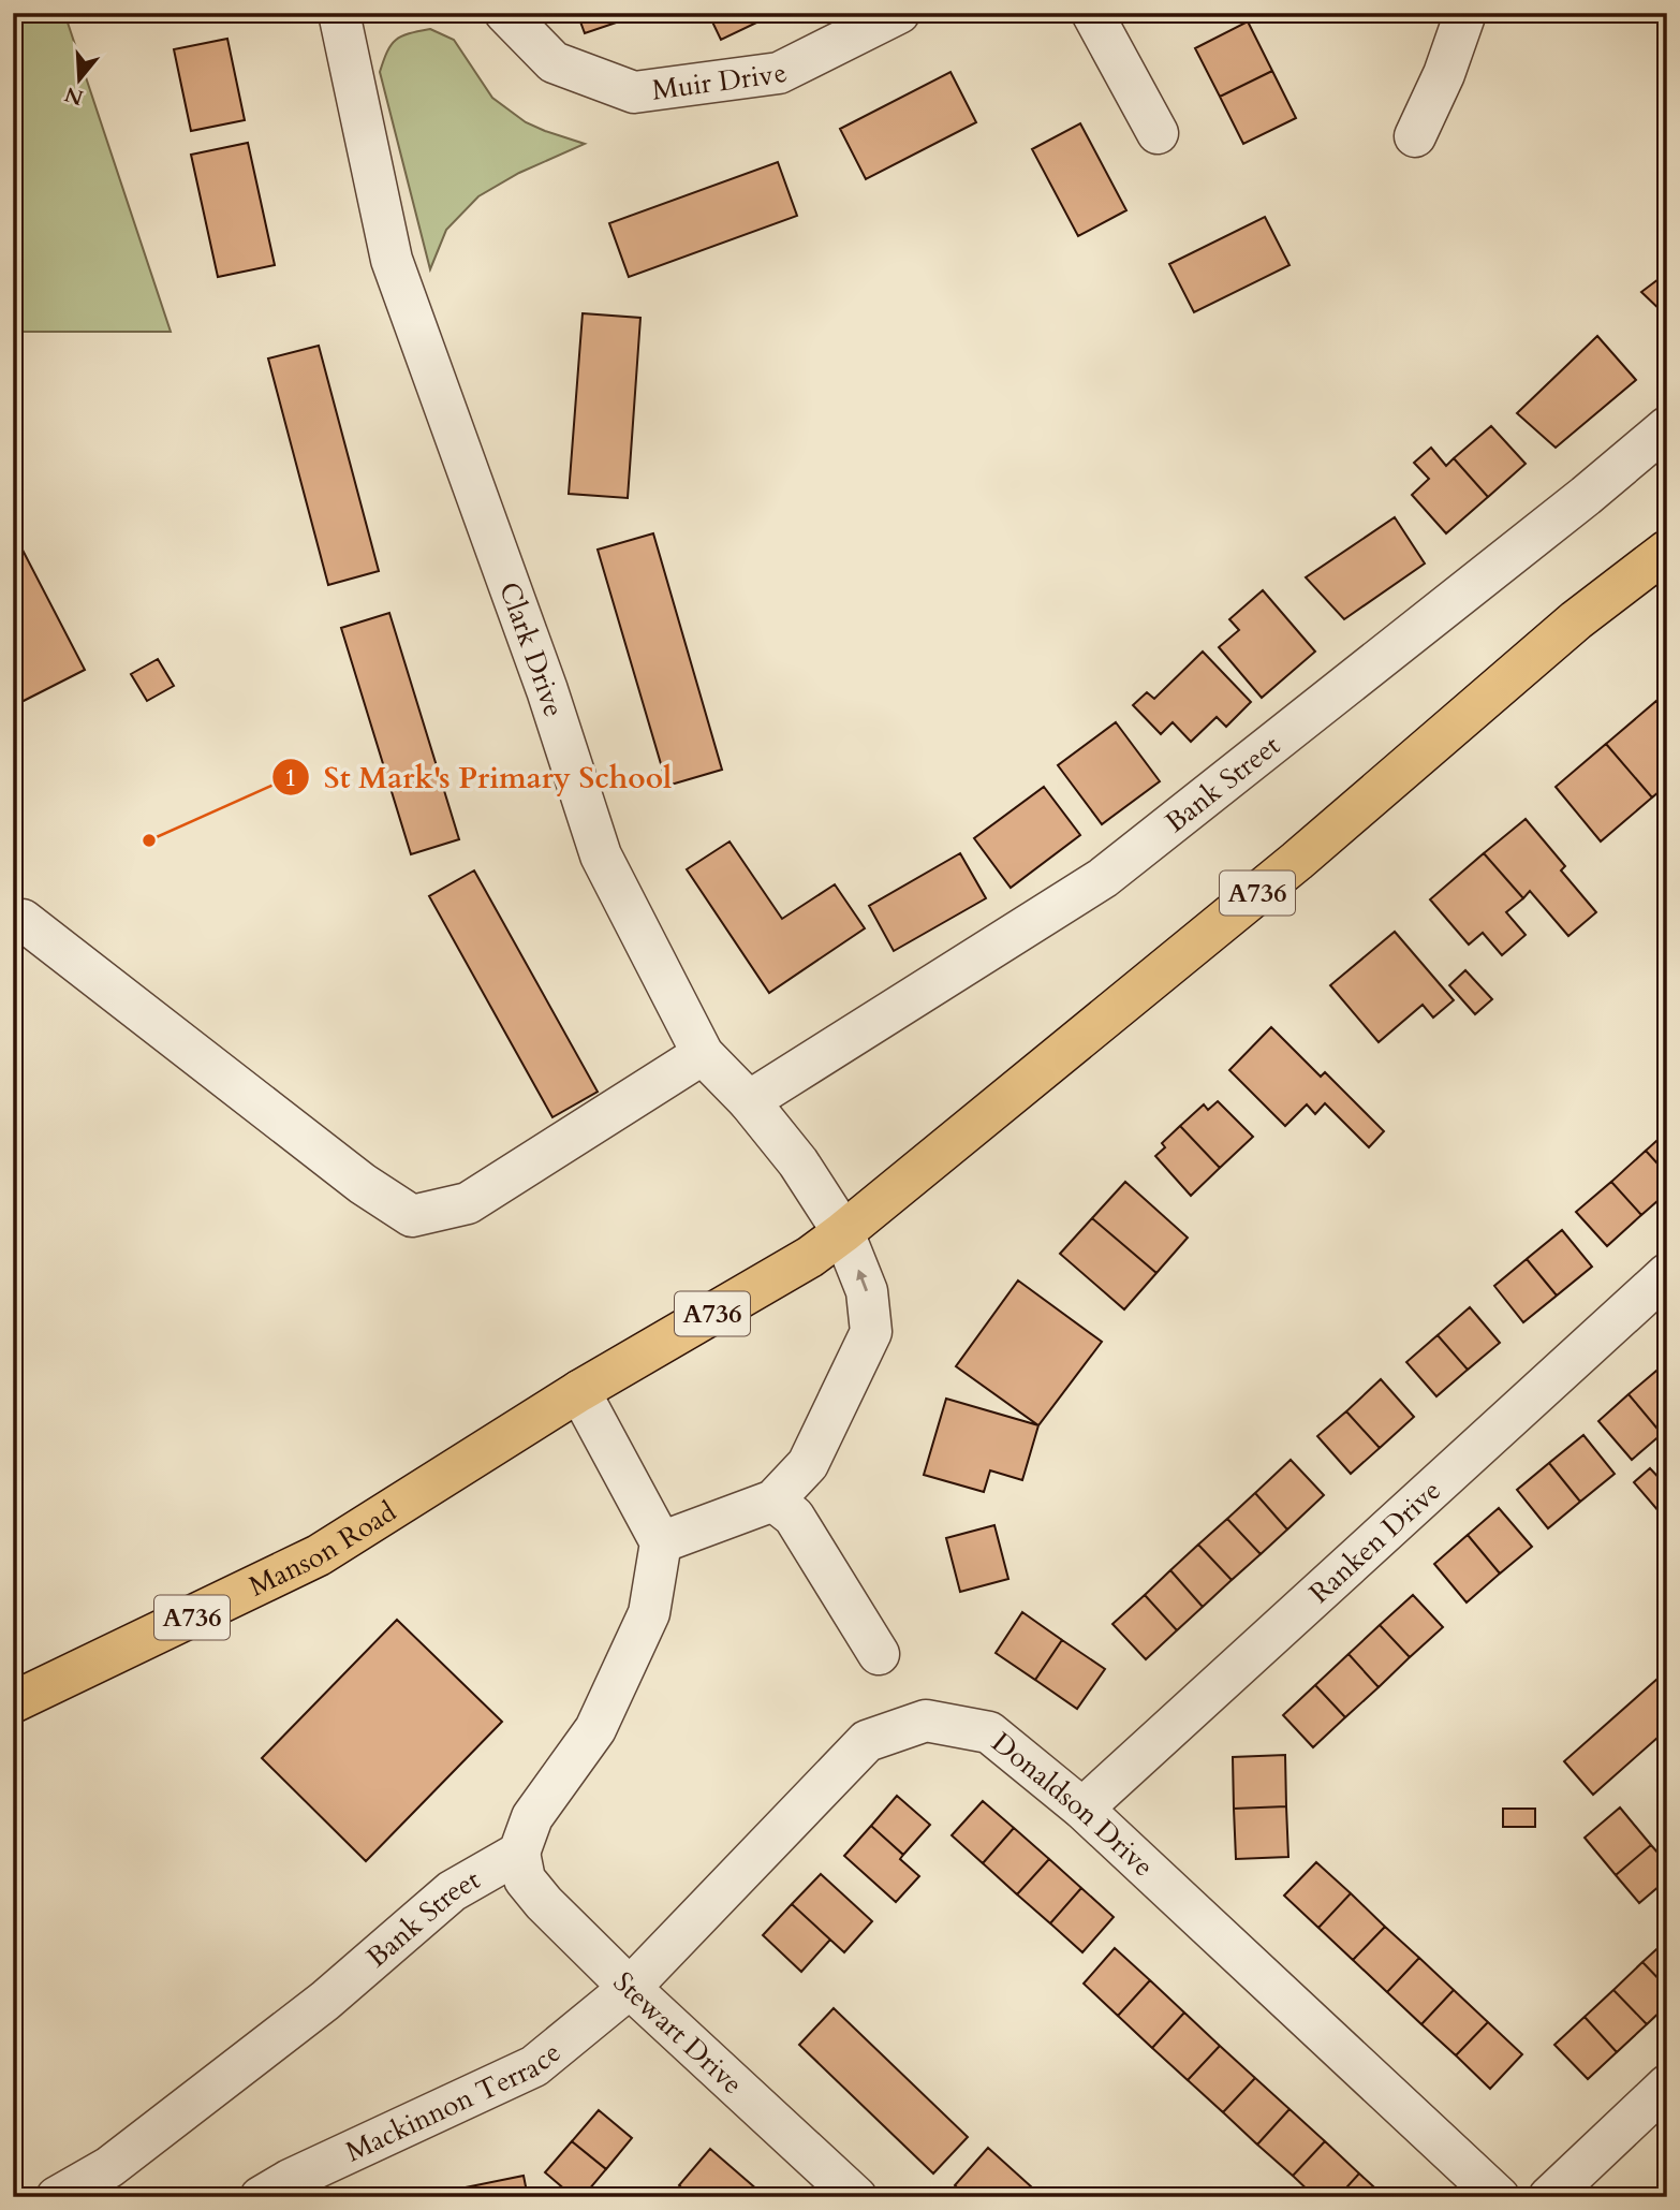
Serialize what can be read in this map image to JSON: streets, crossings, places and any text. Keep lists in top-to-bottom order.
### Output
{
  "streets": {
    "main road": ["A736", "Manson Road"],
    "street": [
      "Muir Drive",
      "Clark Drive",
      "Bank Street",
      "Ranken Drive",
      "Donaldson Drive",
      "Stewart Drive",
      "Mackinnon Terrace"
    ]
  },
  "crossings": [
    ["Clark Drive", "Bank Street"],
    ["Clark Drive", "A736"],
    ["Bank Street", "Stewart Drive"],
    ["A736", "Manson Road"],
    ["Ranken Drive", "Donaldson Drive"],
    ["Donaldson Drive", "Stewart Drive"],
    ["Donaldson Drive", "Mackinnon Terrace"],
    ["Stewart Drive", "Mackinnon Terrace"]
  ],
  "places": ["St Mark's Primary School"],
  "north": "bottom"
}
